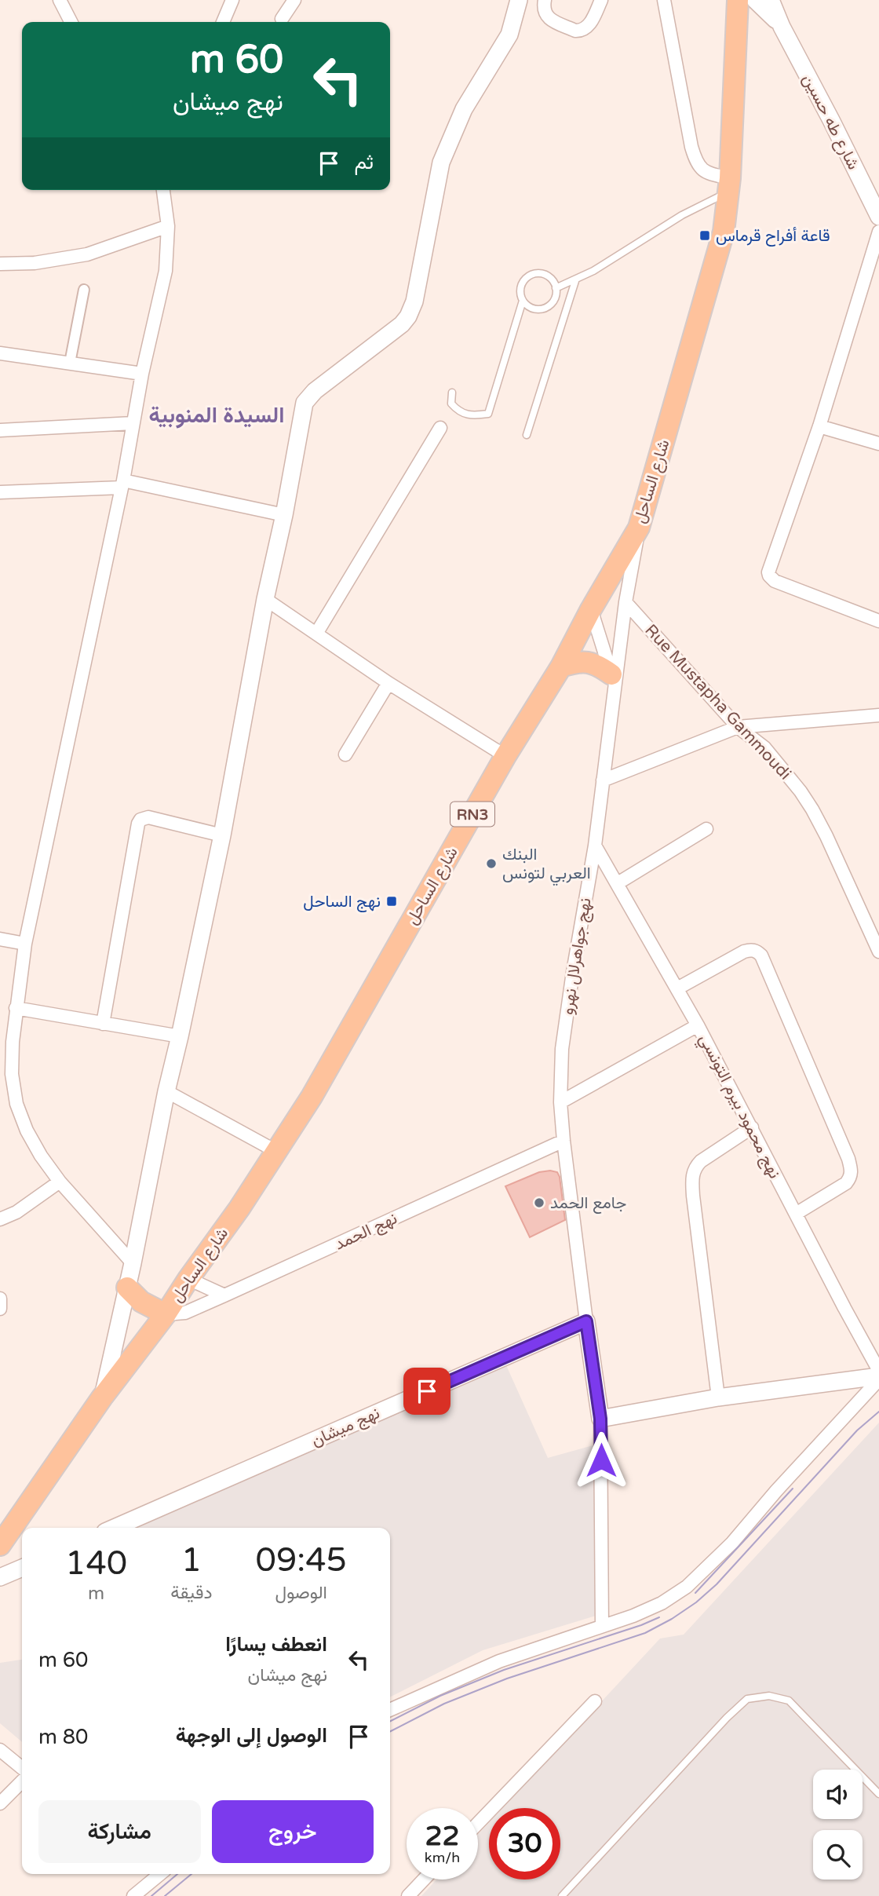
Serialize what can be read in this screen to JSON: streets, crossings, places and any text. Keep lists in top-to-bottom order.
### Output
{
  "streets": {
    "main road": ["شارع الساحل", "RN3"],
    "street": [
      "شارع طه حسين",
      "Rue Mustapha Gammoudi",
      "نهج جواهرلال نهرو",
      "نهج محمود بيرم التونسي",
      "نهج الحمد",
      "نهج ميشان"
    ]
  },
  "crossings": [
    ["شارع الساحل", "نهج جواهرلال نهرو"],
    ["شارع الساحل", "نهج الحمد"],
    ["Rue Mustapha Gammoudi", "نهج جواهرلال نهرو"],
    ["نهج جواهرلال نهرو", "نهج محمود بيرم التونسي"],
    ["نهج جواهرلال نهرو", "نهج الحمد"],
    ["نهج جواهرلال نهرو", "نهج ميشان"]
  ],
  "districts": ["السيدة المنوبية"],
  "places": {
    "transit": ["قاعة أفراح قرماس", "نهج الساحل"],
    "other": ["البنك العربي لتونس", "جامع الحمد"]
  },
  "page": {
    "turn": ["60 m", "نهج ميشان"],
    "then": "ثم",
    "eta": [
      "09:45",
      "الوصول",
      "1",
      "دقيقة",
      "140",
      "m"
    ],
    "list": [
      {
        "name": "انعطف يسارًا",
        "note": "نهج ميشان",
        "value": "60 m"
      },
      {
        "name": "الوصول إلى الوجهة",
        "value": "80 m"
      }
    ],
    "buttons": ["خروج", "مشاركة"],
    "speed": "22 km/h",
    "limit": "30"
  }
}
